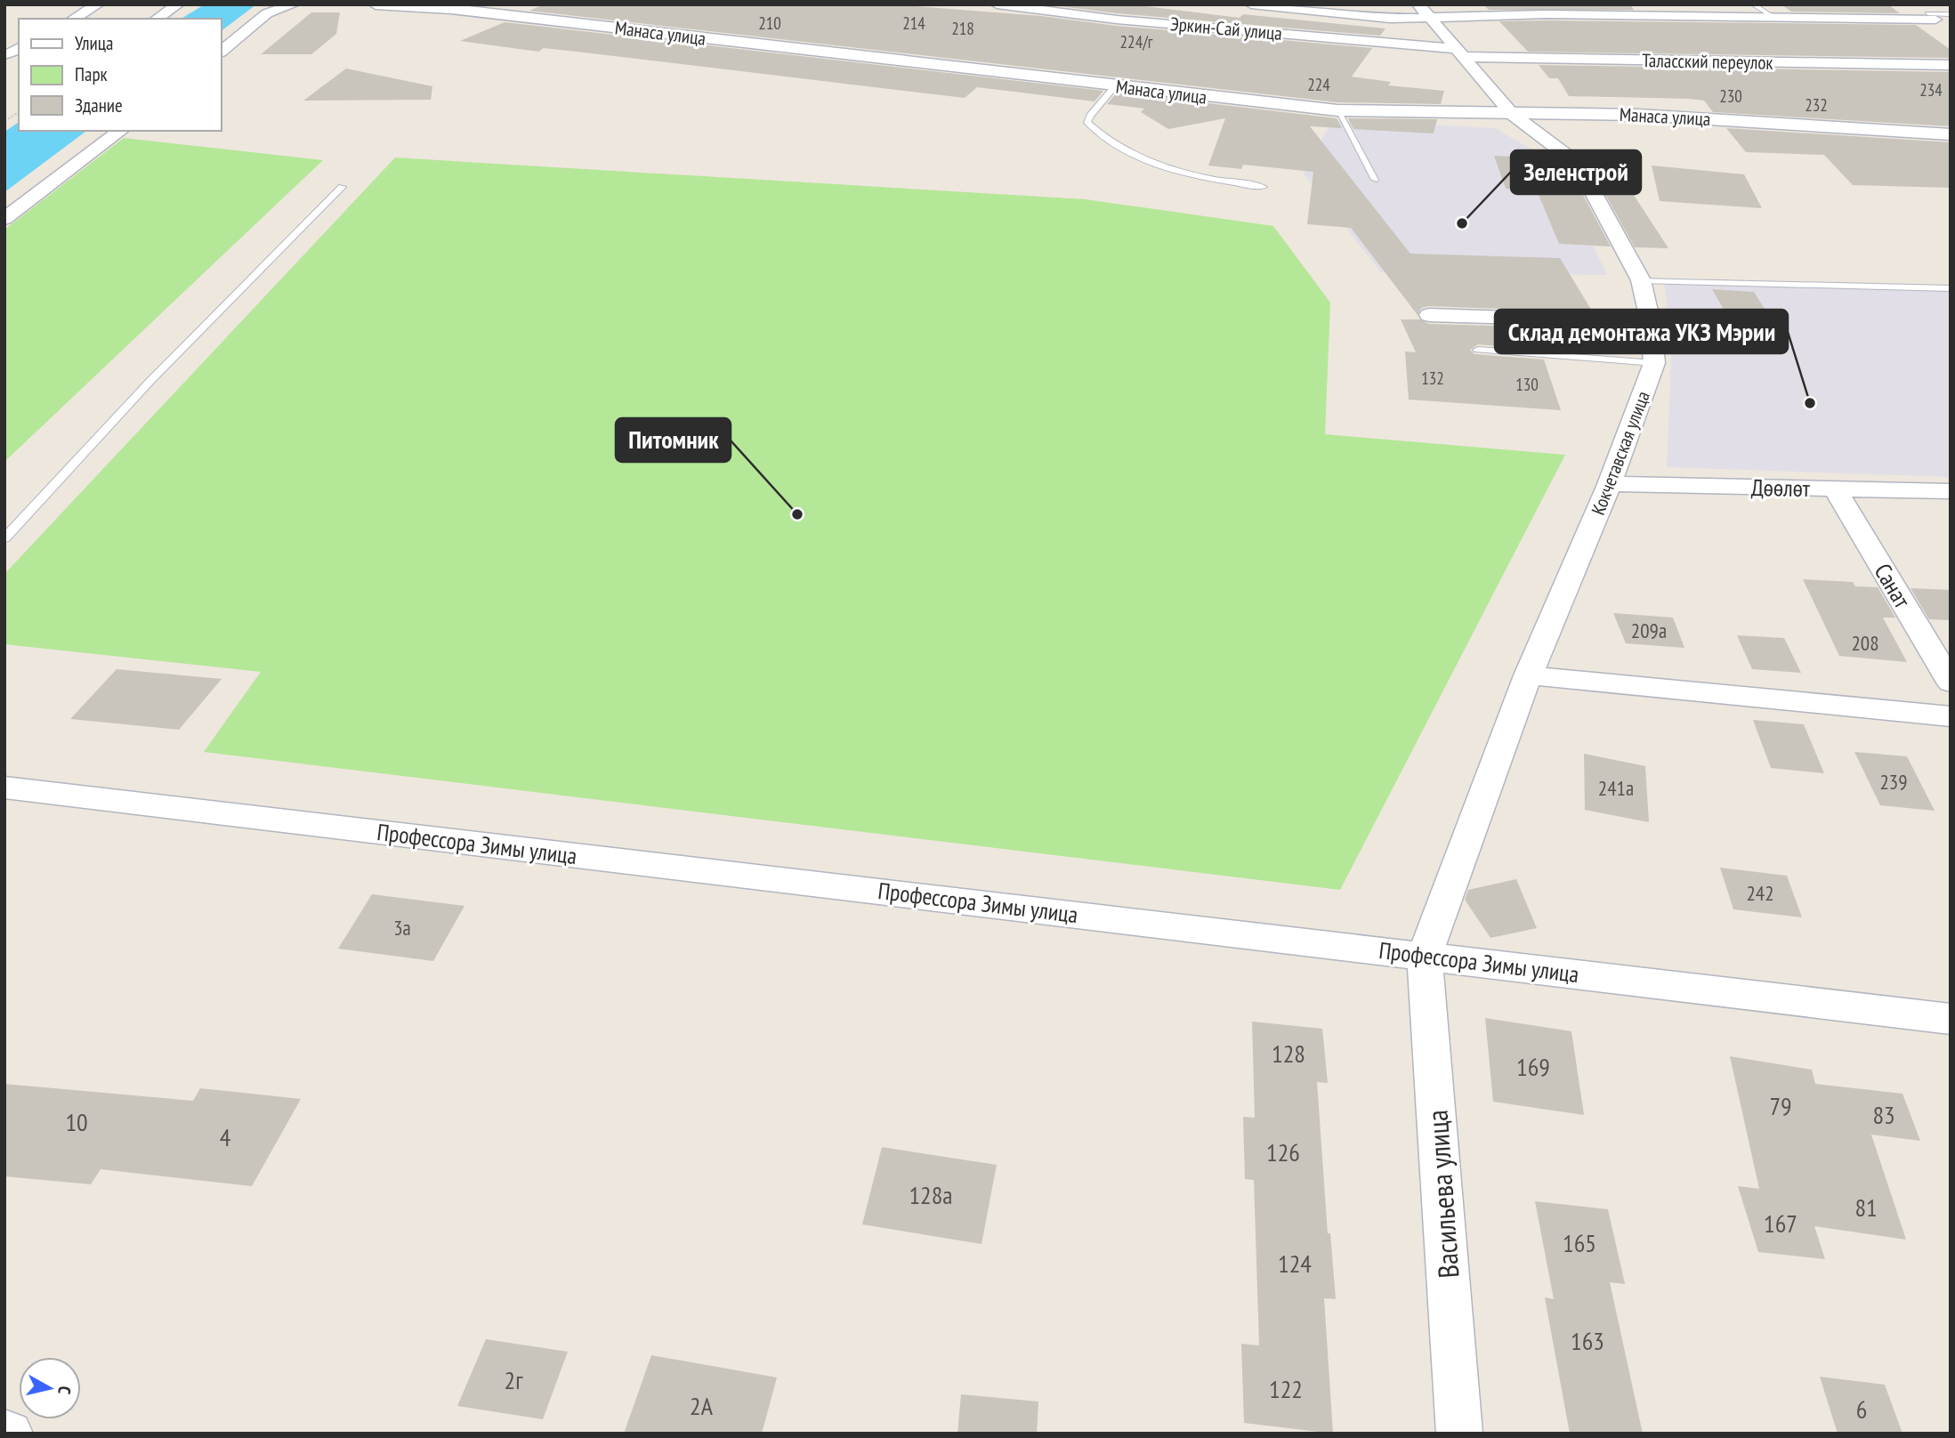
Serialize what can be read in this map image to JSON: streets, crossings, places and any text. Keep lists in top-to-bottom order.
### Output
{
  "streets": {
    "street": [
      "Эркин-Сай улица",
      "Манаса улица",
      "Таласский переулок",
      "Кокчетавская улица",
      "Дөөлөт",
      "Санат",
      "Профессора Зимы улица",
      "Васильева улица"
    ]
  },
  "crossings": [
    ["Эркин-Сай улица", "Таласский переулок"],
    ["Эркин-Сай улица", "Кокчетавская улица"],
    ["Манаса улица", "Кокчетавская улица"],
    ["Таласский переулок", "Кокчетавская улица"],
    ["Кокчетавская улица", "Дөөлөт"],
    ["Кокчетавская улица", "Профессора Зимы улица"],
    ["Кокчетавская улица", "Васильева улица"],
    ["Дөөлөт", "Санат"],
    ["Профессора Зимы улица", "Васильева улица"]
  ],
  "places": ["Зеленстрой", "Склад демонтажа УКЗ Мэрии", "Питомник"],
  "house_numbers": [
    "210",
    "214",
    "218",
    "224/г",
    "224",
    "234",
    "230",
    "232",
    "132",
    "130",
    "209а",
    "208",
    "239",
    "241а",
    "242",
    "3а",
    "128",
    "169",
    "79",
    "83",
    "10",
    "4",
    "126",
    "128а",
    "81",
    "167",
    "165",
    "124",
    "163",
    "2г",
    "122",
    "2А",
    "6"
  ],
  "legend": ["Улица", "Парк", "Здание"],
  "north": "right"
}
